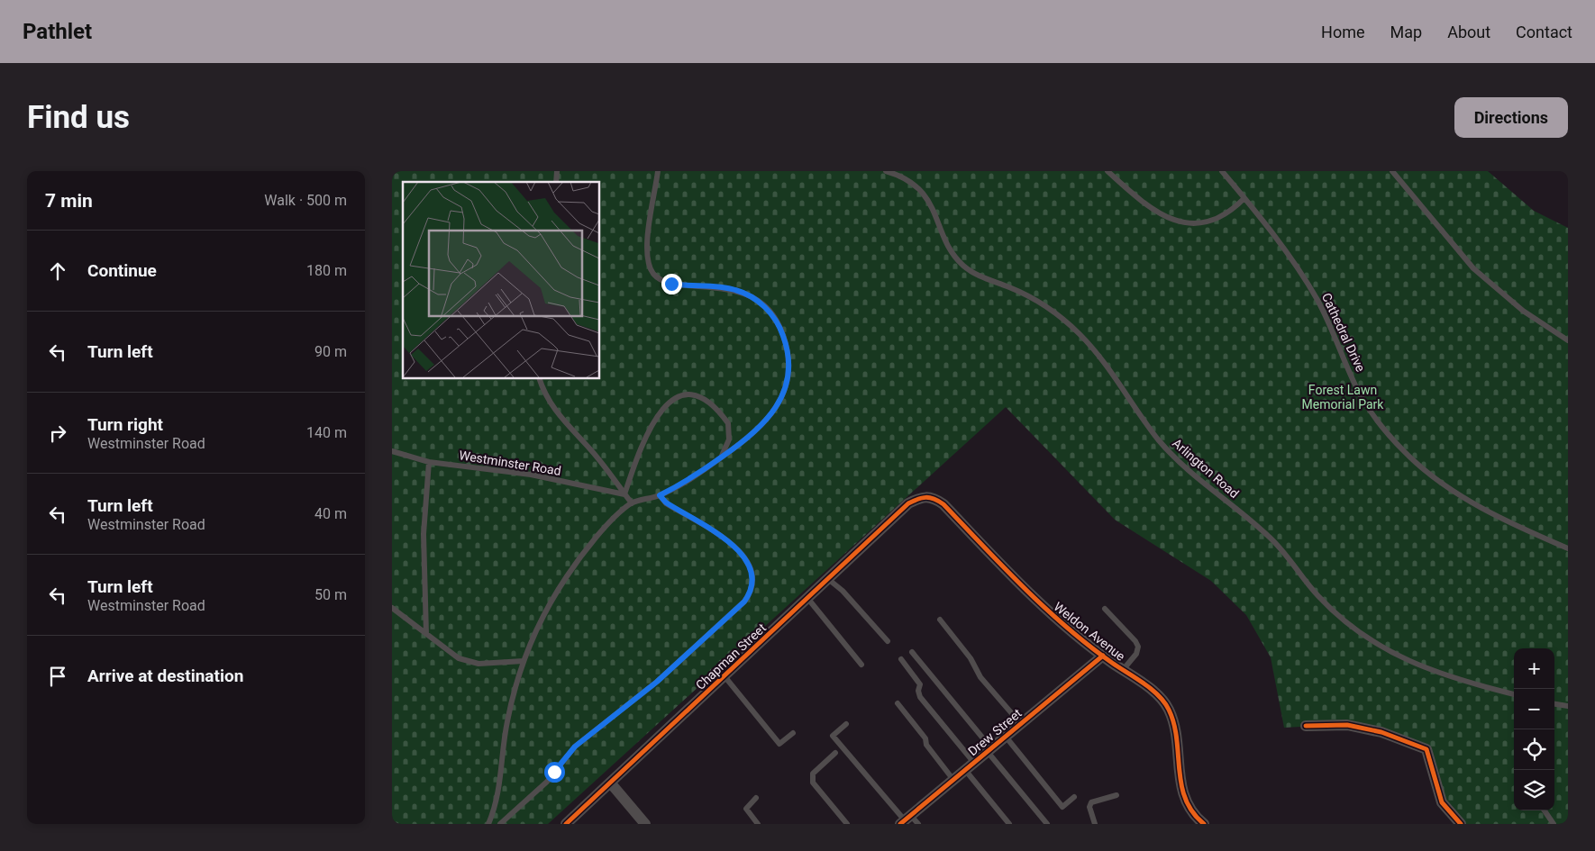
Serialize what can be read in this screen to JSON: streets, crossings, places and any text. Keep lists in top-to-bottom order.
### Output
{
  "streets": {
    "street": ["Weldon Avenue", "Chapman Street", "Drew Street"],
    "lane": ["Cathedral Drive", "Westminster Road", "Arlington Road"]
  },
  "crossings": [
    ["Weldon Avenue", "Chapman Street"],
    ["Weldon Avenue", "Drew Street"]
  ],
  "parks": ["Forest Lawn Memorial Park"],
  "page": {
    "header": "Pathlet",
    "nav": [
      "Home",
      "Map",
      "About",
      "Contact"
    ],
    "buttons": "Directions",
    "title": "Find us",
    "heading": ["7 min", "Walk · 500 m"],
    "list": [
      ["Continue", "180 m"],
      ["Turn left", "90 m"],
      ["Turn right", "Westminster Road", "140 m"],
      ["Turn left", "Westminster Road", "40 m"],
      ["Turn left", "Westminster Road", "50 m"],
      "Arrive at destination"
    ],
    "map_buttons": ["+", "−"]
  }
}
